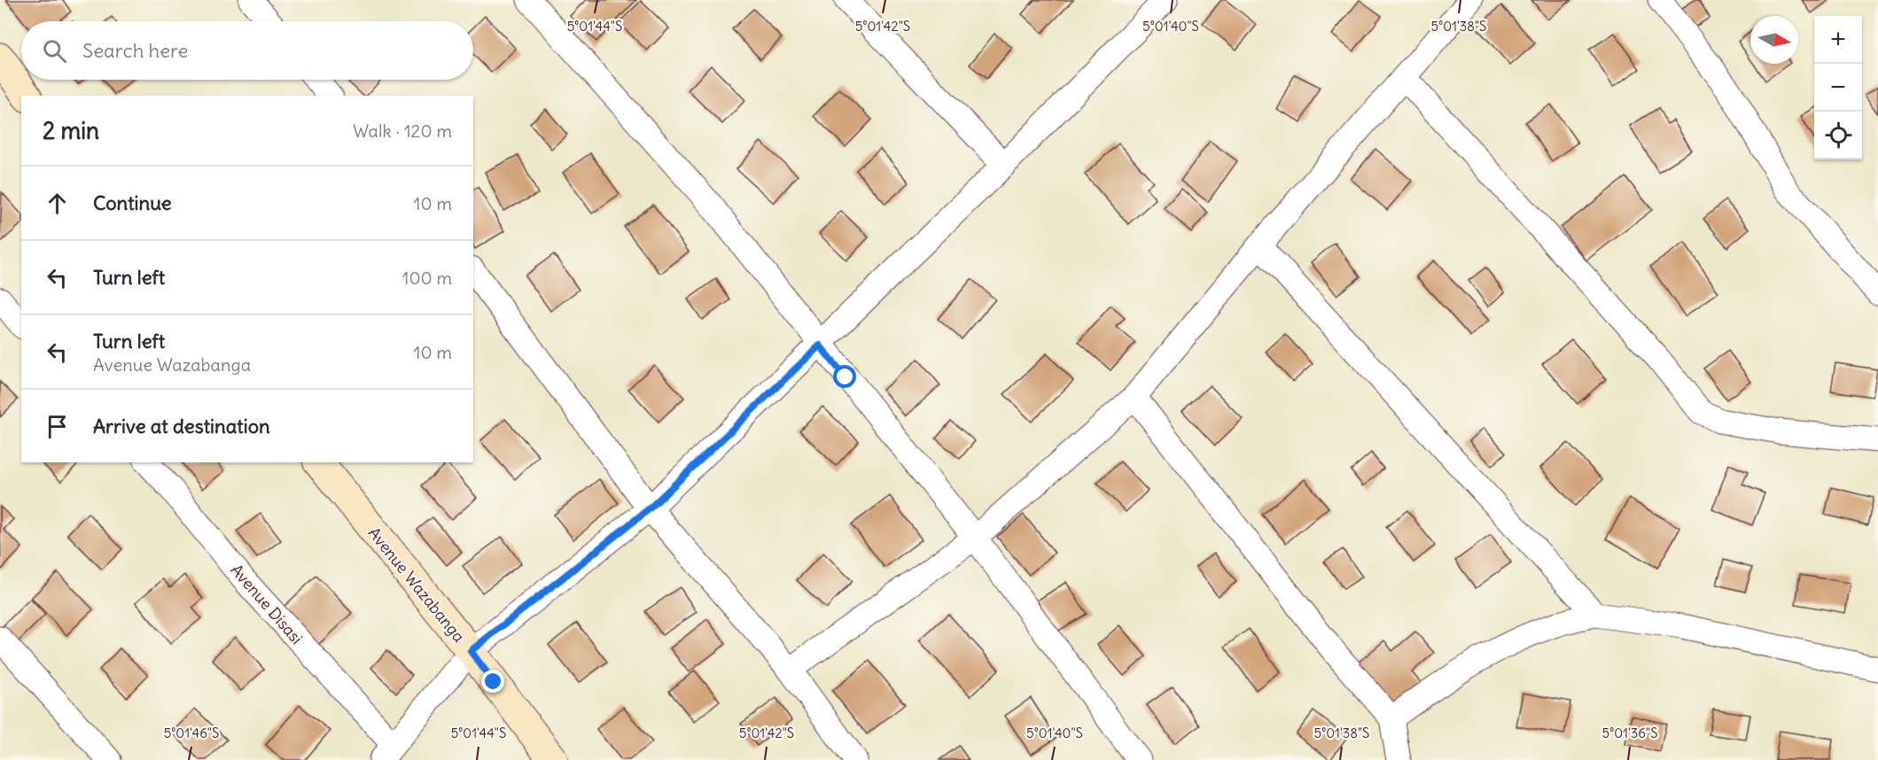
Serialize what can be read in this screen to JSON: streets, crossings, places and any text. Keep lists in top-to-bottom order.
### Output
{
  "streets": {
    "main road": ["Avenue Wazabanga"],
    "street": ["Avenue Disasi"]
  },
  "north": "right",
  "page": {
    "map_buttons": ["+", "−"],
    "search": "Search here",
    "heading": ["2 min", "Walk · 120 m"],
    "list": [
      ["Continue", "10 m"],
      ["Turn left", "100 m"],
      ["Turn left", "Avenue Wazabanga", "10 m"],
      "Arrive at destination"
    ]
  },
  "coordinates": [
    "5°01'44\"S",
    "5°01'42\"S",
    "5°01'40\"S",
    "5°01'38\"S",
    "5°01'46\"S",
    "5°01'36\"S"
  ]
}
